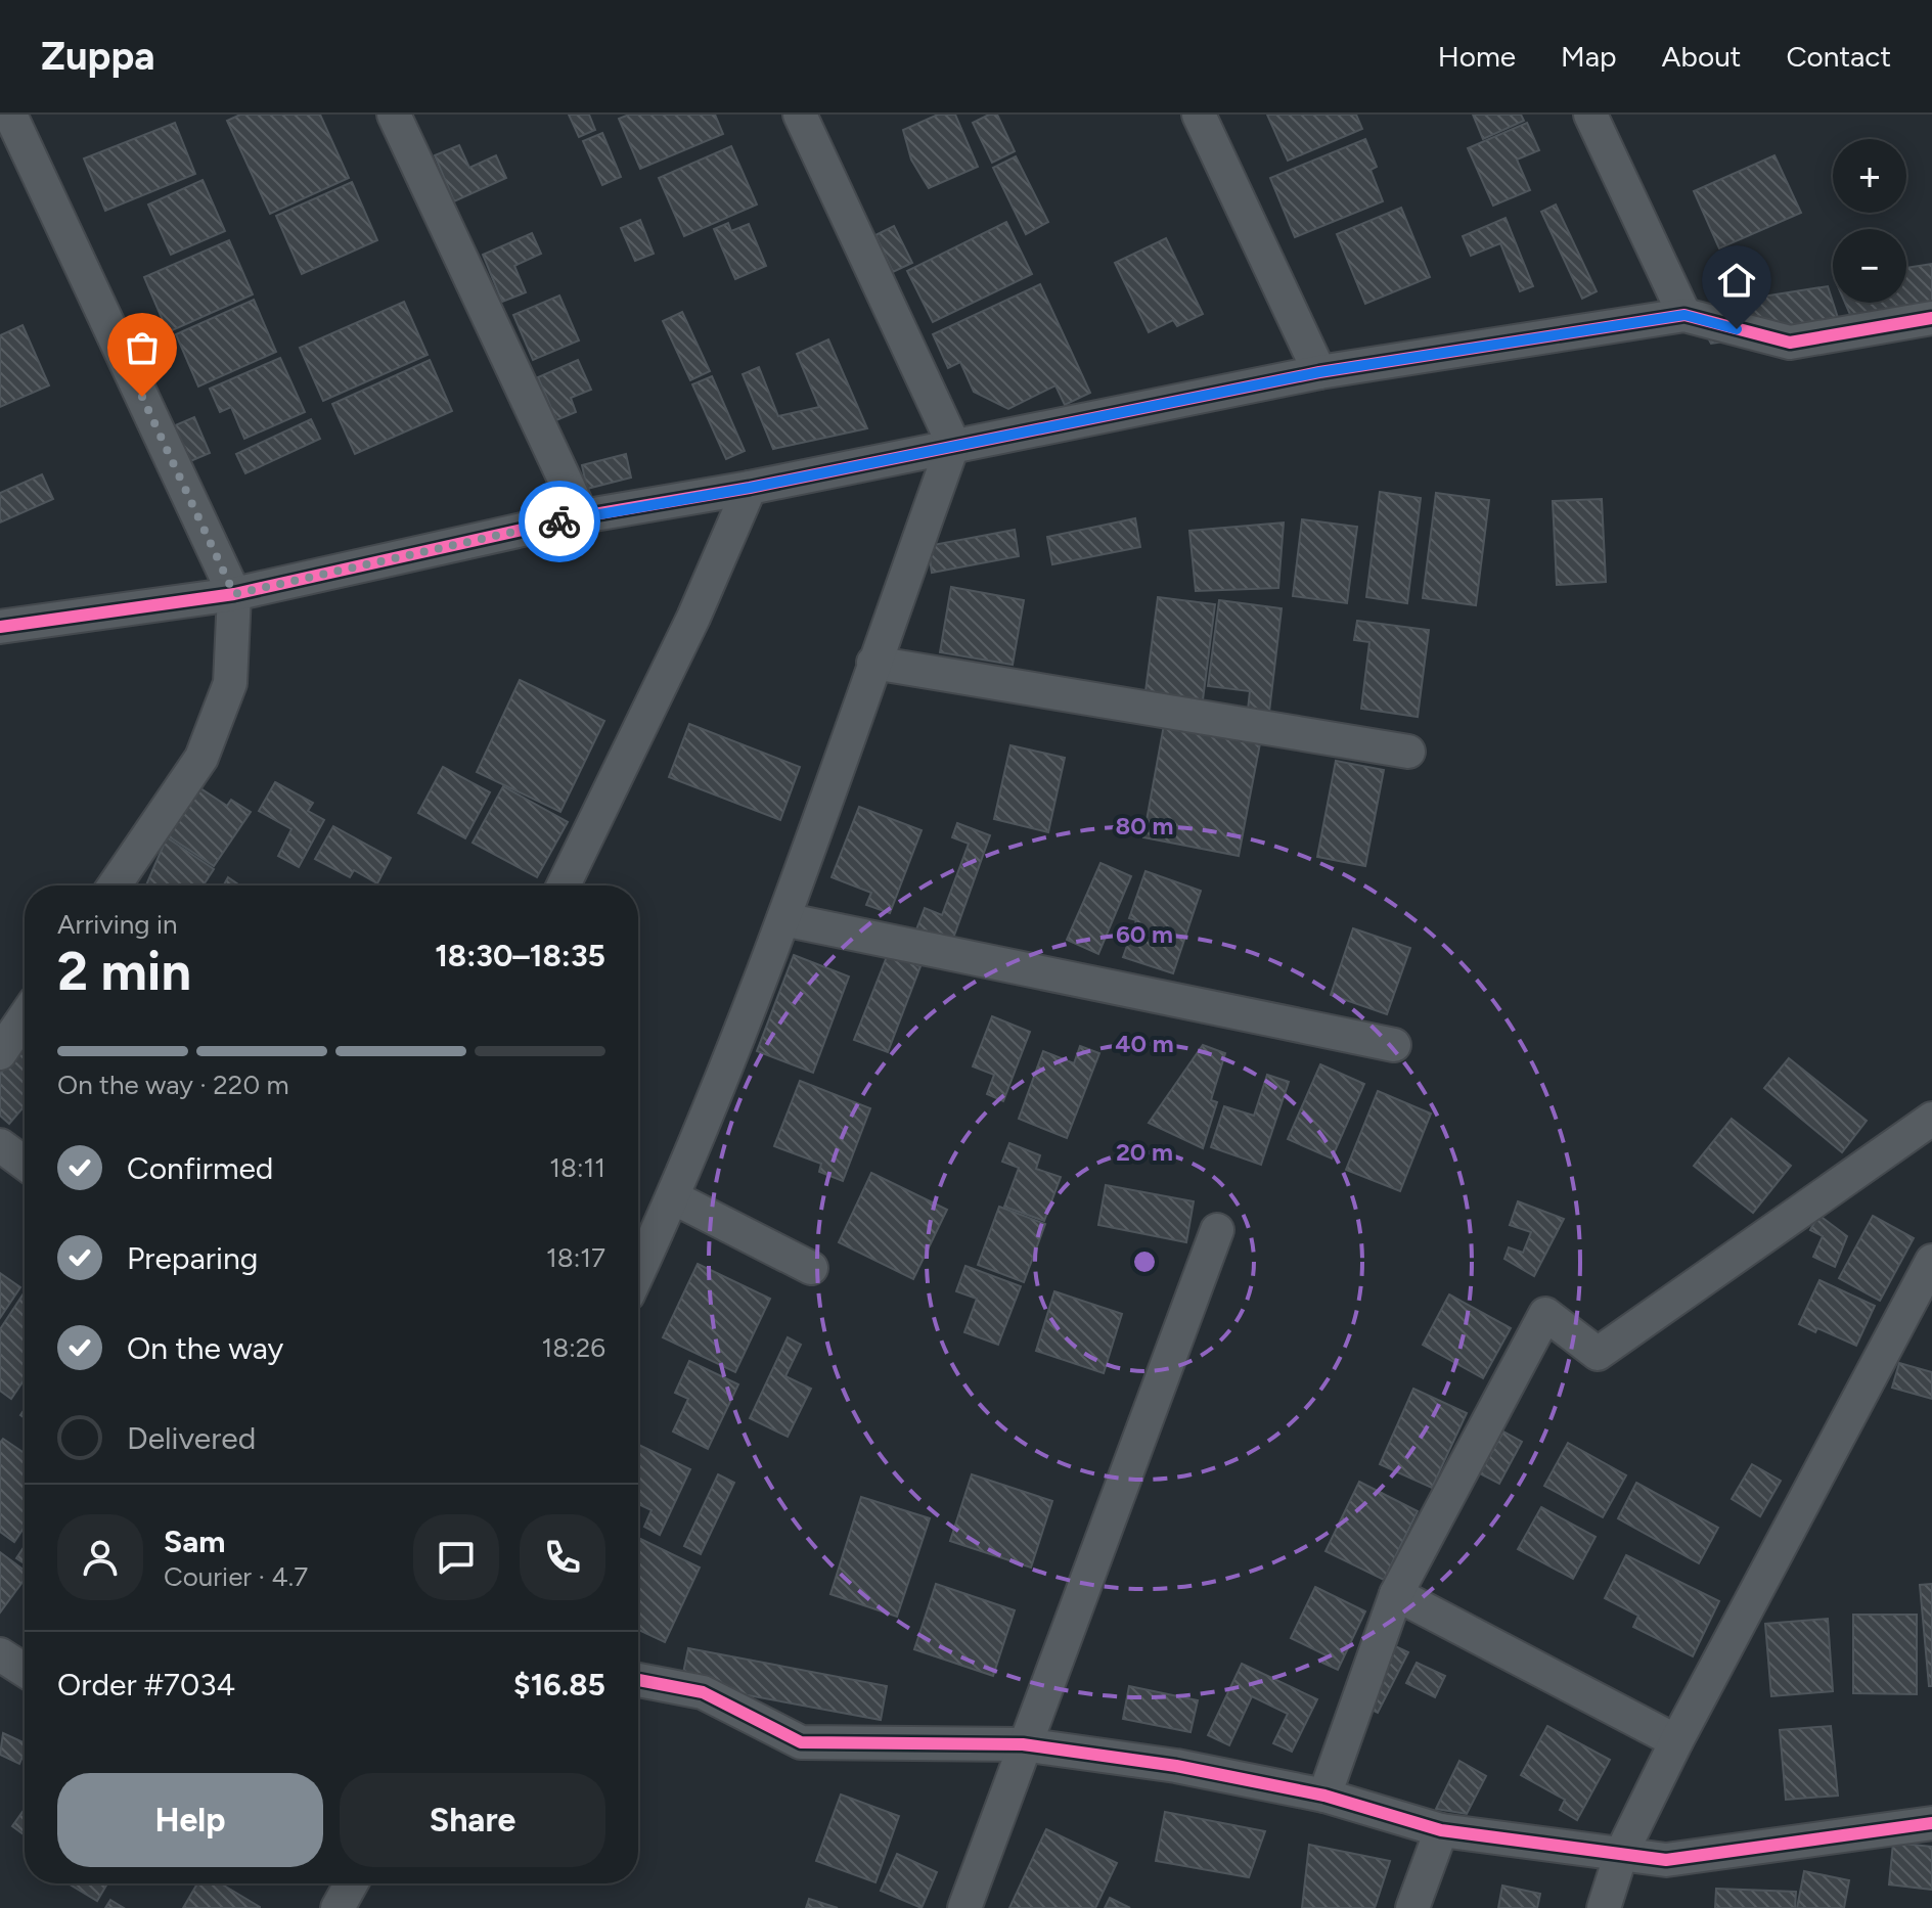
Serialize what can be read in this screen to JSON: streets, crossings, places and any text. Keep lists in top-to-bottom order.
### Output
{
  "page": {
    "header": "Zuppa",
    "nav": [
      "Home",
      "Map",
      "About",
      "Contact"
    ],
    "map_buttons": ["+", "−"],
    "heading": ["2 min", "Arriving in", "18:30–18:35"],
    "panel": [
      "Sam",
      "Courier · 4.7",
      "Order #7034",
      "$16.85"
    ],
    "bar": "On the way · 220 m",
    "list": [
      ["Confirmed", "18:11"],
      ["Preparing", "18:17"],
      ["On the way", "18:26"],
      "Delivered"
    ],
    "buttons": ["Help", "Share"]
  },
  "rings": [
    "80 m",
    "60 m",
    "40 m",
    "20 m"
  ]
}
